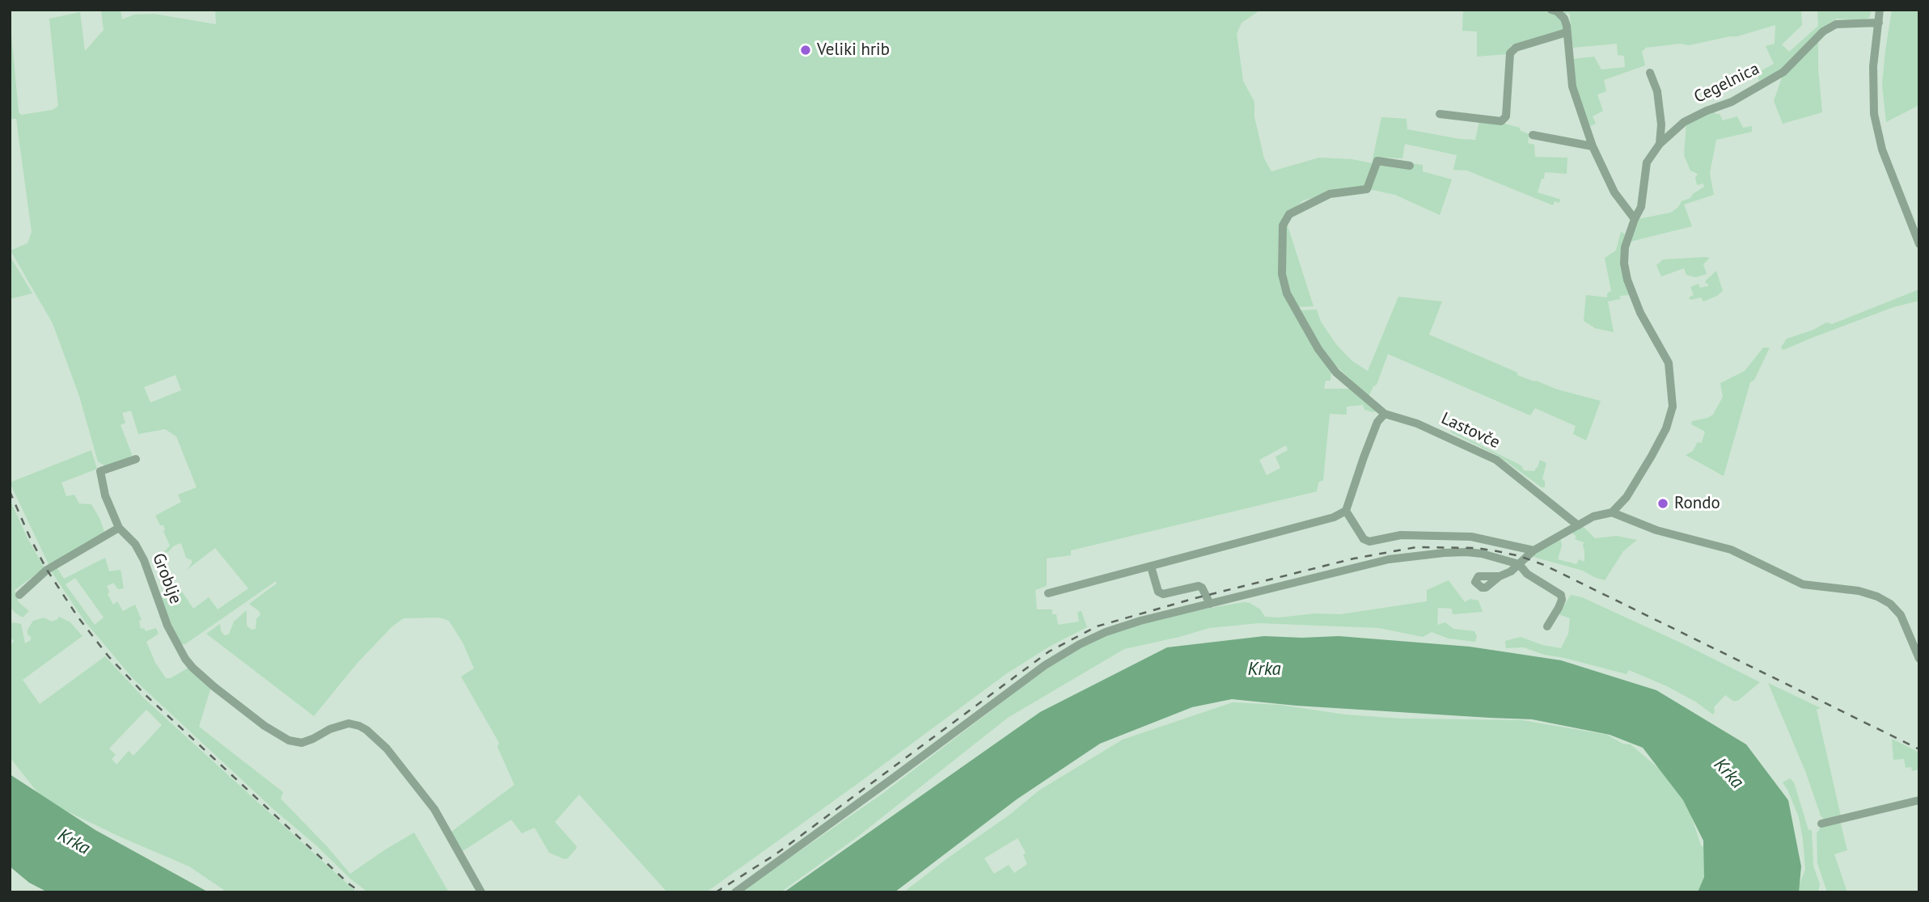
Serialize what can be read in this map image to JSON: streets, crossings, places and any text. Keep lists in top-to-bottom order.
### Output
{
  "streets": {
    "street": ["Cegelnica", "Lastovče", "Groblje"]
  },
  "water": ["Krka"],
  "places": ["Veliki hrib", "Rondo"]
}
